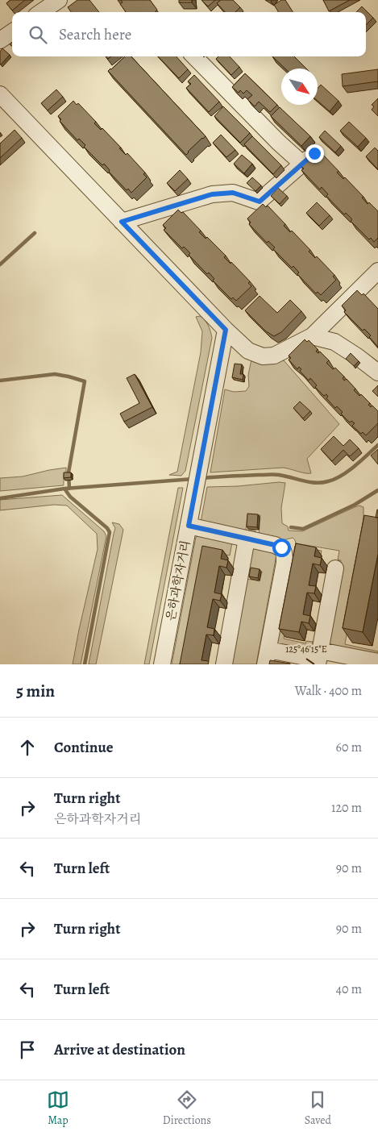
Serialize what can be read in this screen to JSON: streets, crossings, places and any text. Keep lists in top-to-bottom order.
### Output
{
  "streets": {
    "street": ["은하과학자거리"]
  },
  "north": "bottom right",
  "page": {
    "search": "Search here",
    "heading": ["5 min", "Walk · 400 m"],
    "list": [
      ["Continue", "60 m"],
      ["Turn right", "은하과학자거리", "120 m"],
      ["Turn left", "90 m"],
      ["Turn right", "90 m"],
      ["Turn left", "40 m"],
      "Arrive at destination"
    ],
    "nav": ["Map", "Directions", "Saved"]
  },
  "coordinates": ["125°46'15\"E"]
}
